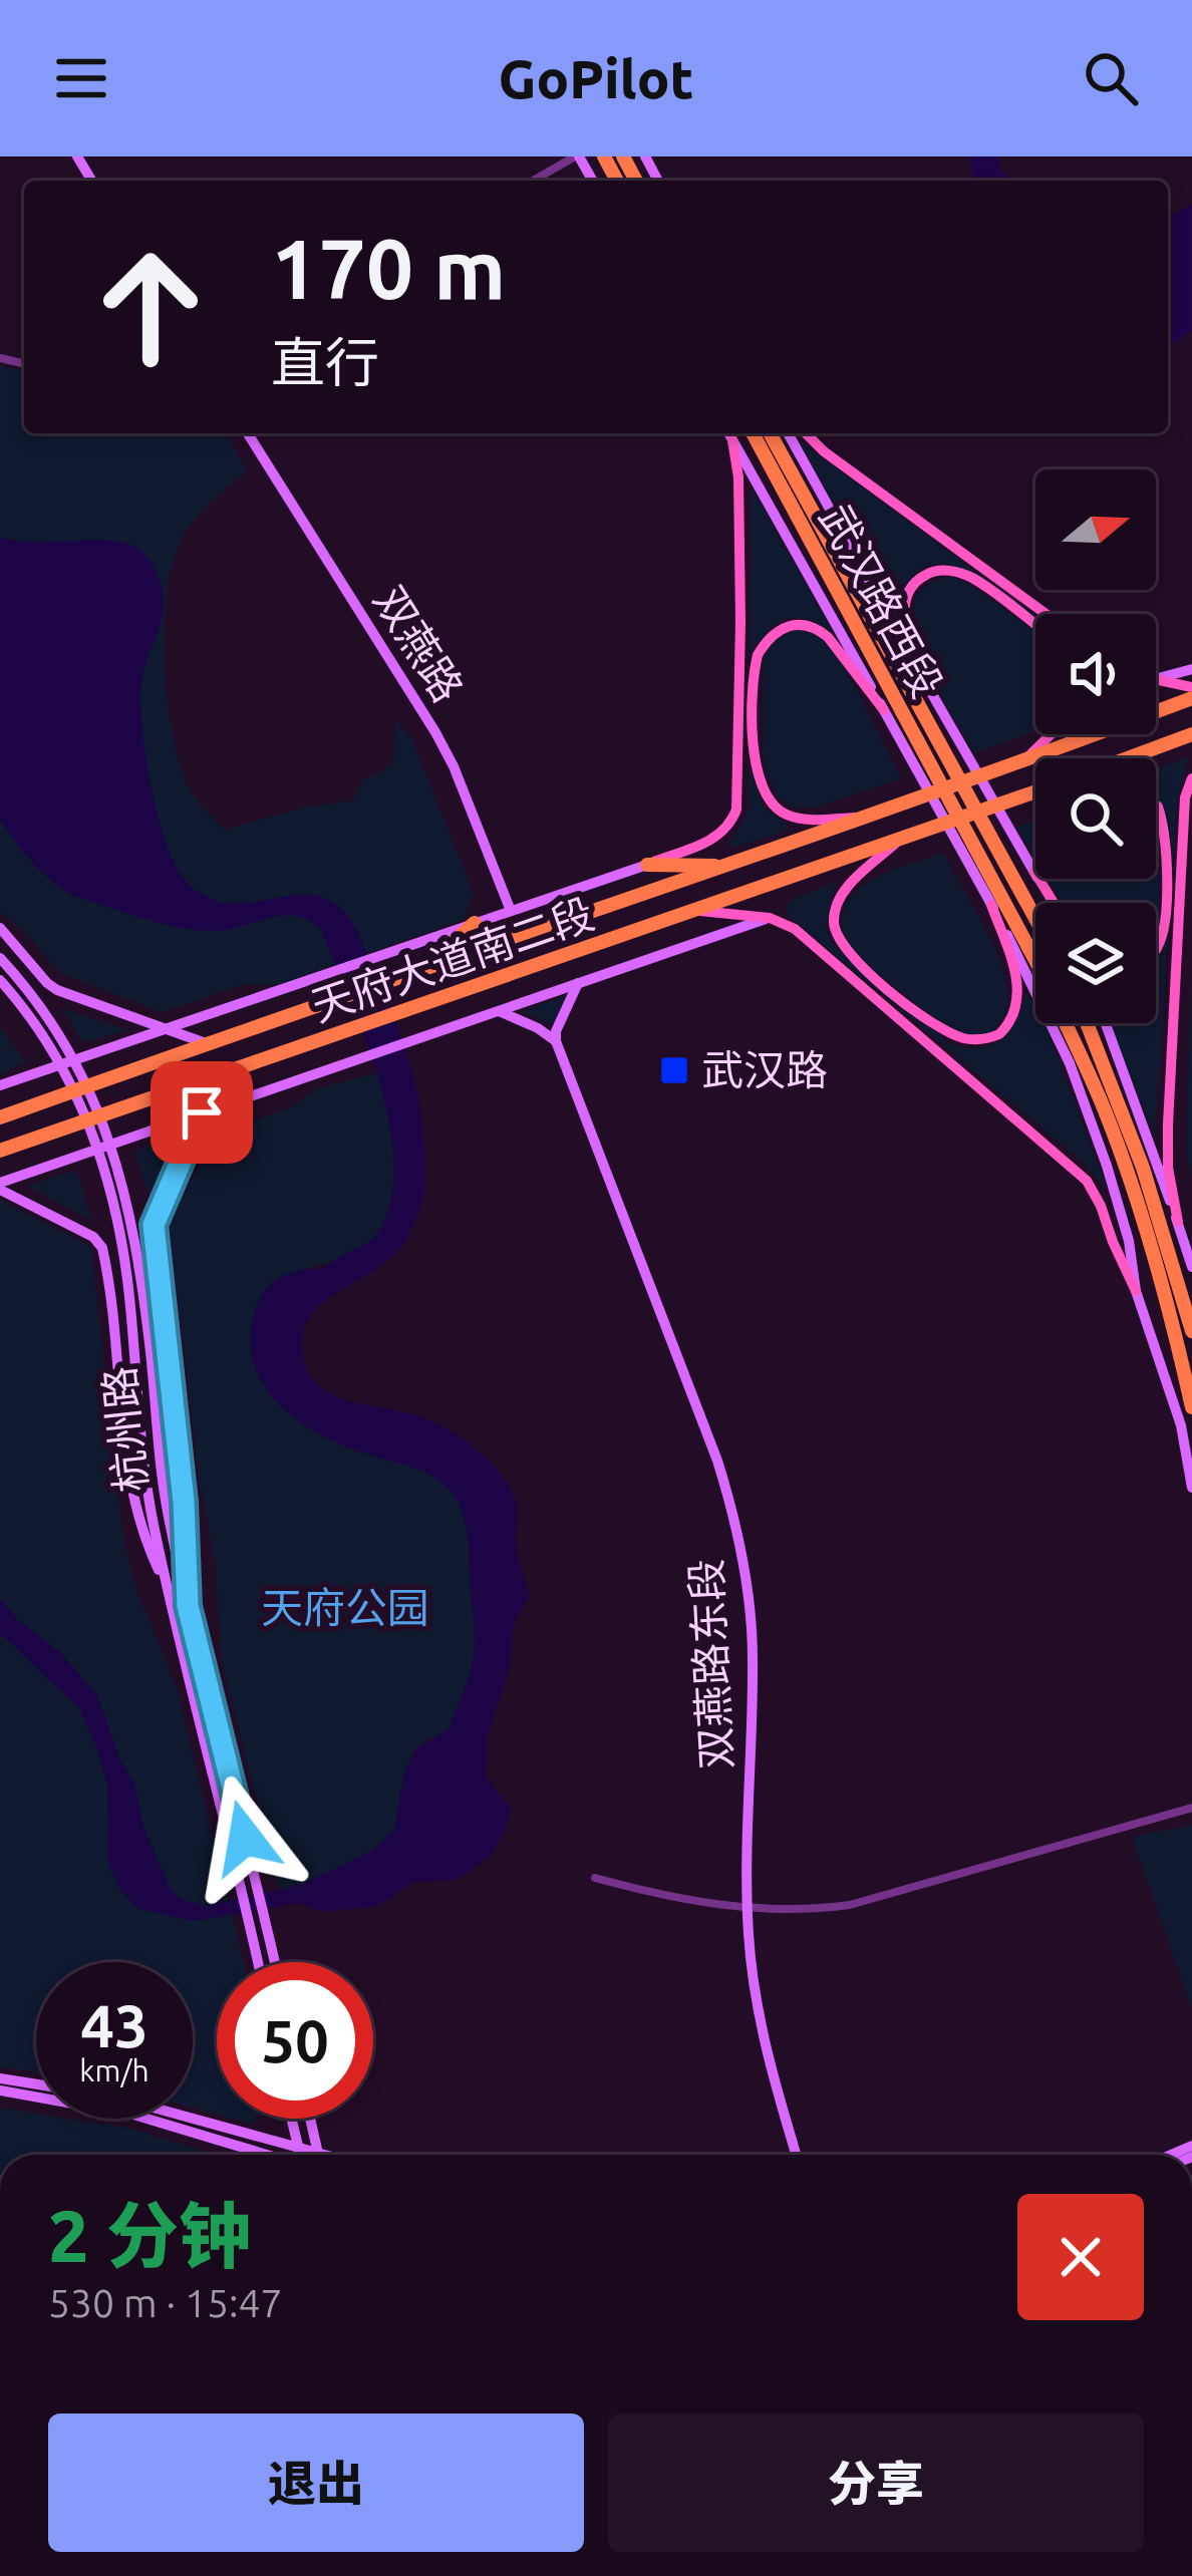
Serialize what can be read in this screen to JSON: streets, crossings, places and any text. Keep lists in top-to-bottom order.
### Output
{
  "streets": {
    "highway": ["武汉路西段", "天府大道南二段"],
    "main road": ["双燕路", "杭州路", "双燕路东段"]
  },
  "parks": ["天府公园"],
  "places": {
    "transit": ["武汉路"]
  },
  "north": "right",
  "page": {
    "header": "GoPilot",
    "turn": ["170 m", "直行"],
    "speed": "43 km/h",
    "limit": "50",
    "heading": ["2 分钟", "530 m · 15:47"],
    "buttons": ["退出", "分享"]
  }
}
